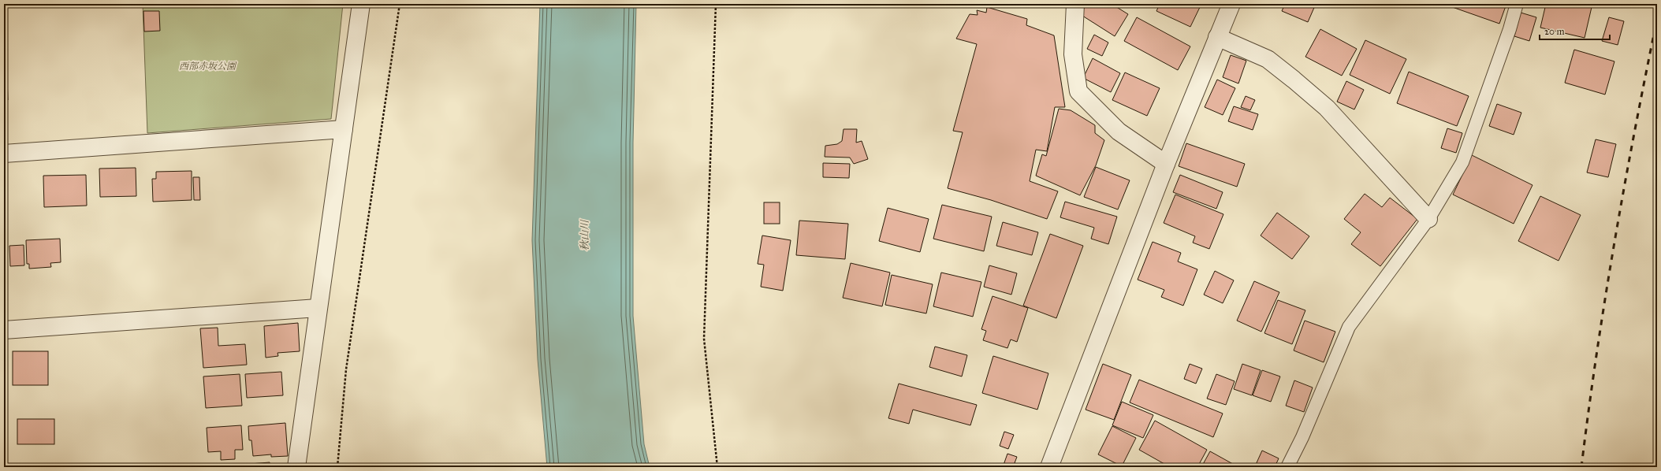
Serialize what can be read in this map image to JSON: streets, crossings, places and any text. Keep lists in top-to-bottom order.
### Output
{
  "water": ["秋山川"],
  "parks": ["西部赤坂公園"],
  "scale_bar": "20 m"
}
